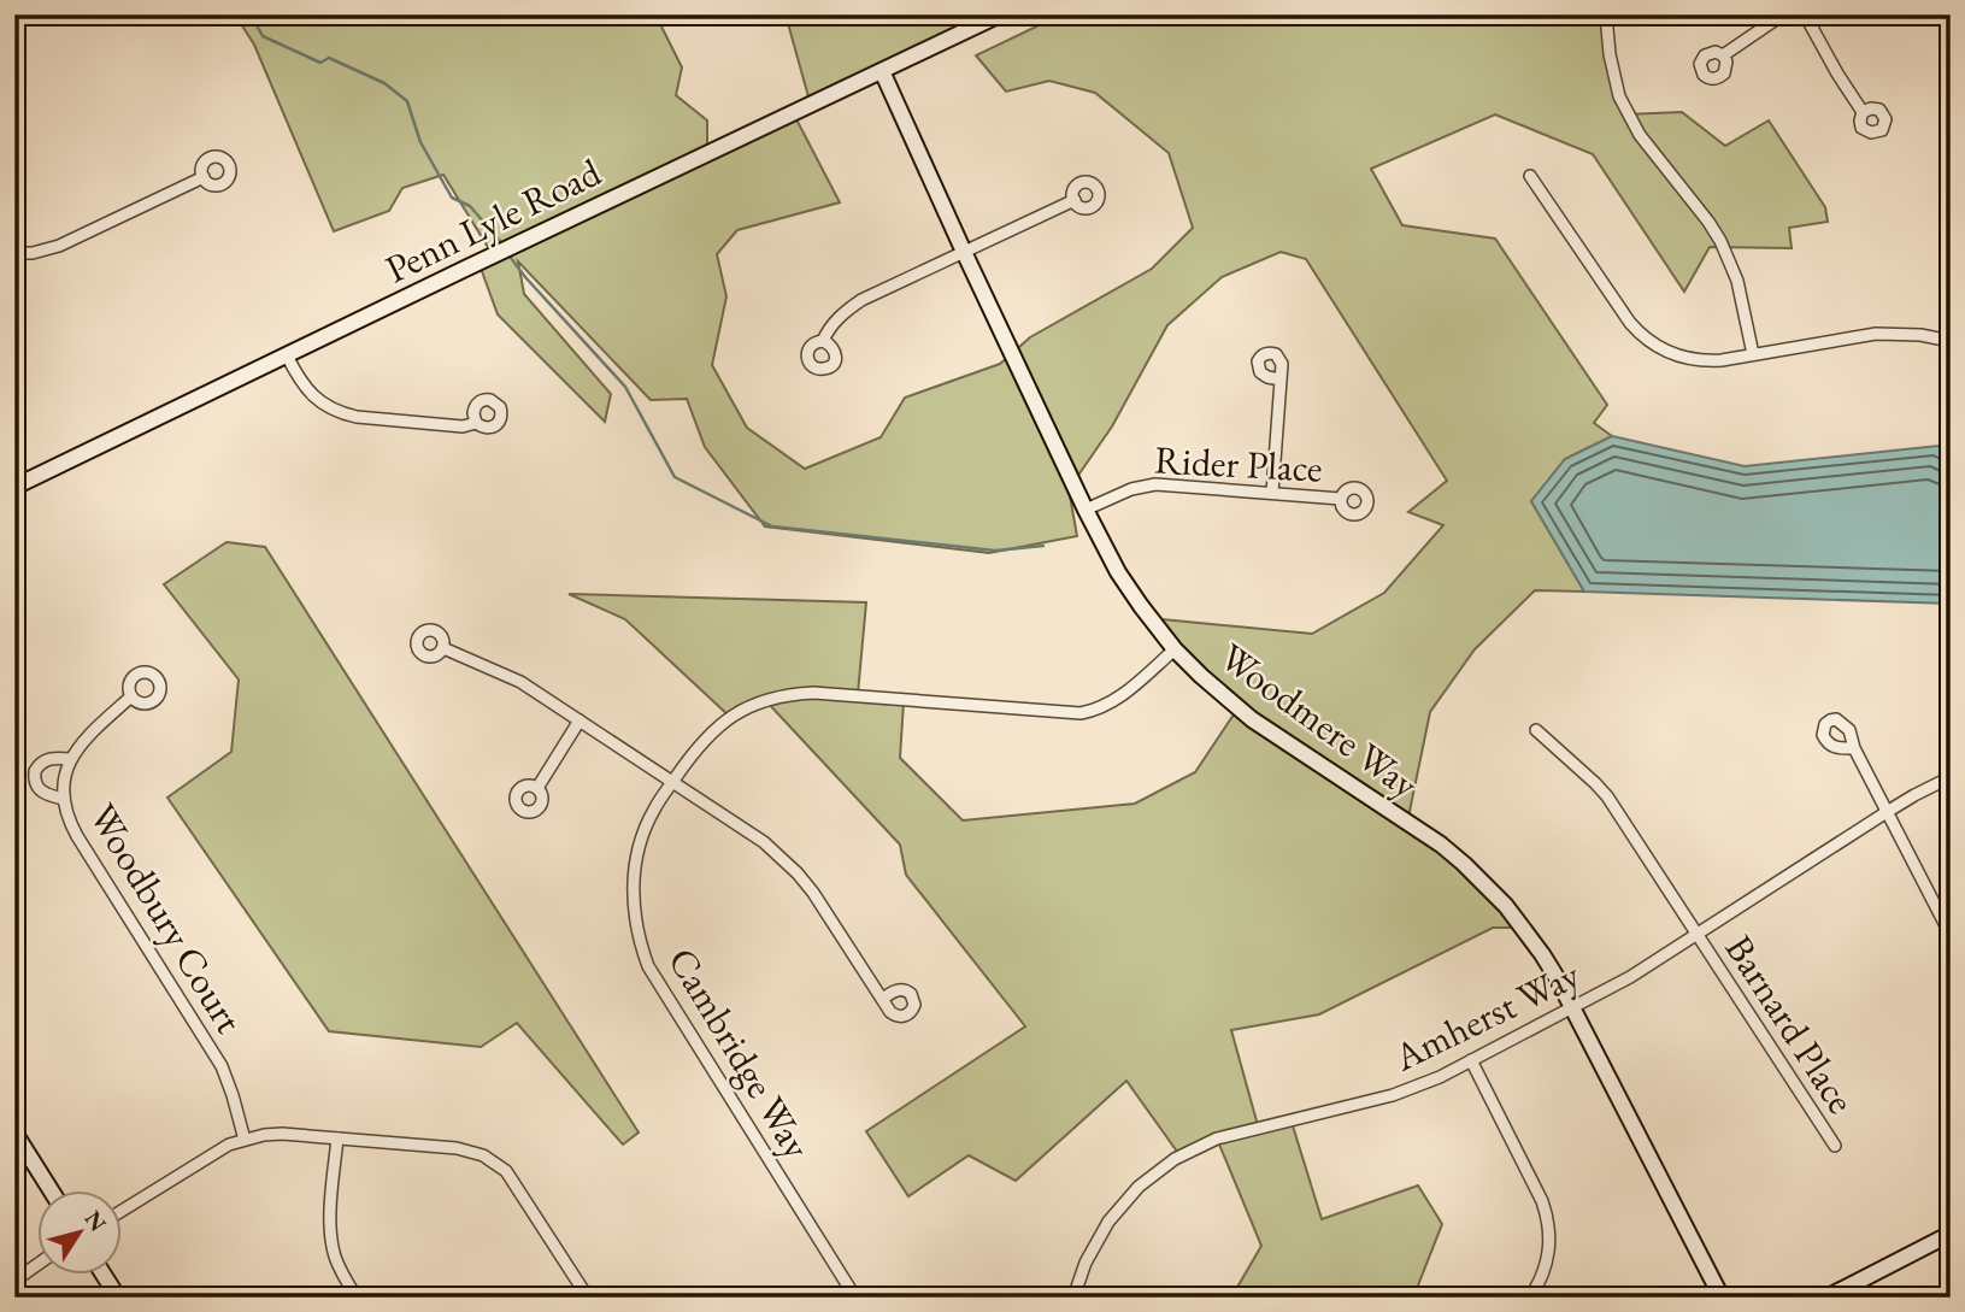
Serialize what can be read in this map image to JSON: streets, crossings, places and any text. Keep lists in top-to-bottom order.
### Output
{
  "streets": {
    "street": [
      "Penn Lyle Road",
      "Rider Place",
      "Woodmere Way",
      "Woodbury Court",
      "Amherst Way",
      "Barnard Place",
      "Cambridge Way"
    ]
  },
  "crossings": [
    ["Penn Lyle Road", "Woodmere Way"],
    ["Rider Place", "Woodmere Way"],
    ["Woodmere Way", "Amherst Way"],
    ["Woodmere Way", "Cambridge Way"],
    ["Amherst Way", "Barnard Place"]
  ],
  "north": "top right"
}
